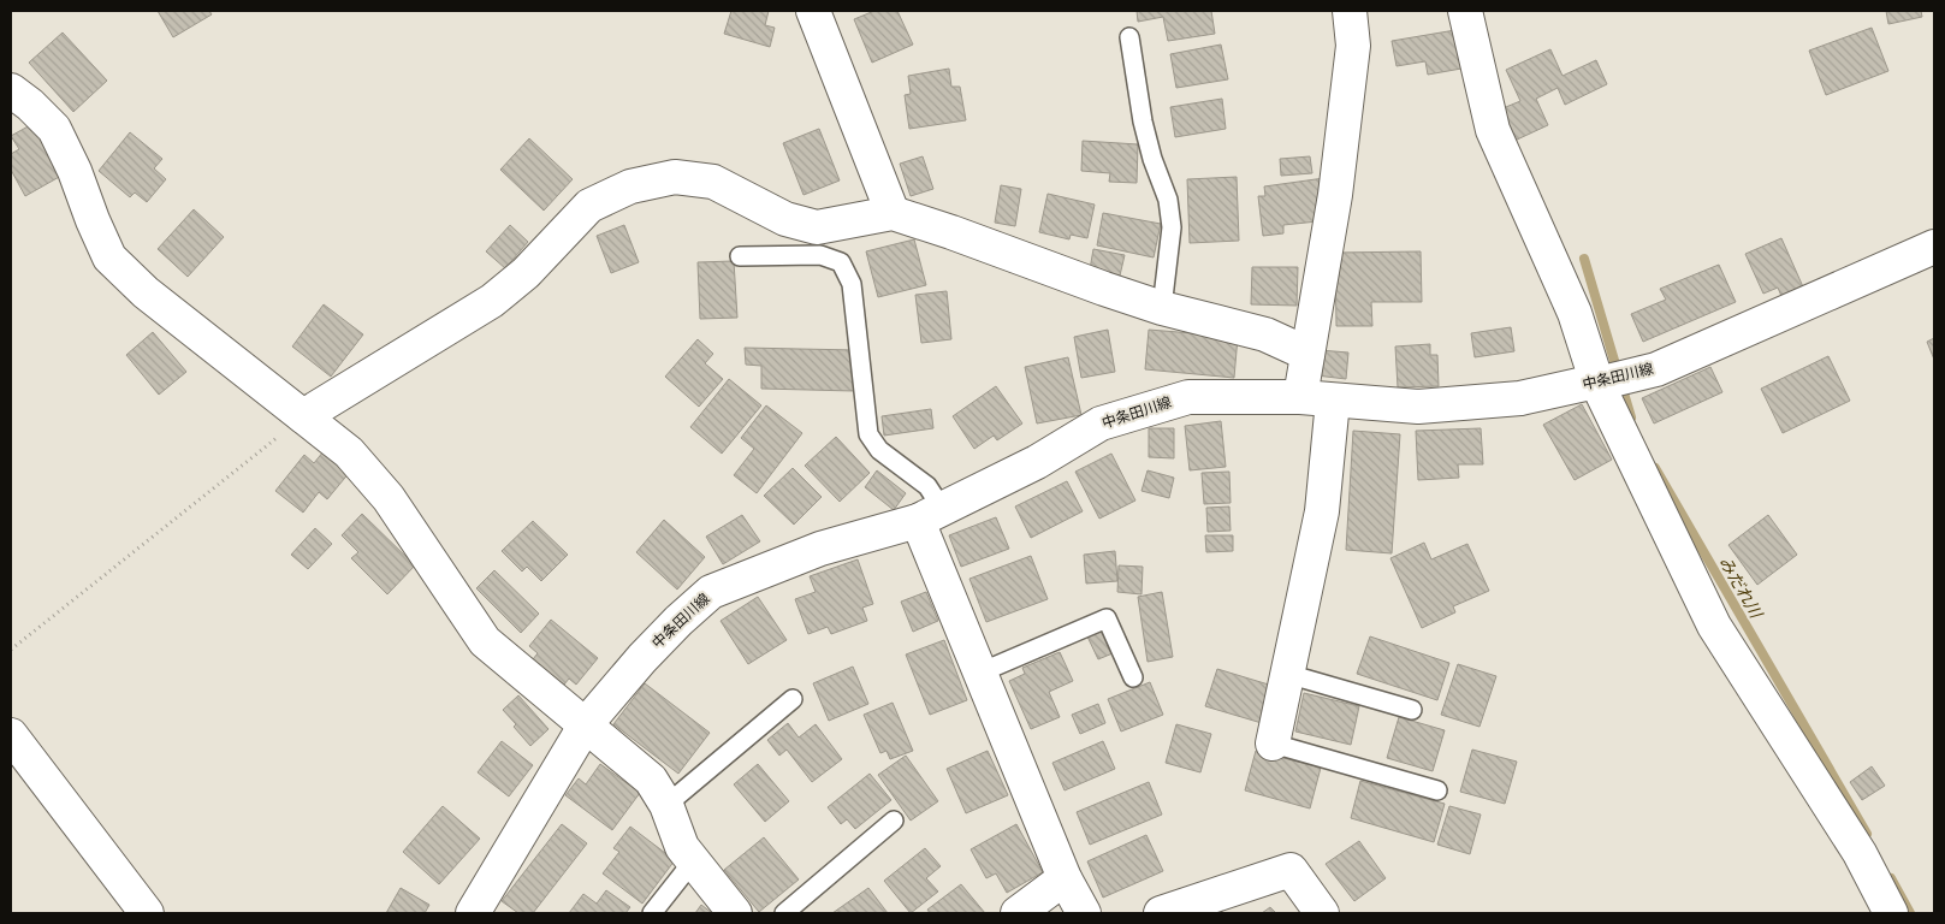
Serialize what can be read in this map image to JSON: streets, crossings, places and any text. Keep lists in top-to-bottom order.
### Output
{
  "streets": {
    "street": ["中条田川線"]
  },
  "water": ["みだれ川"]
}
